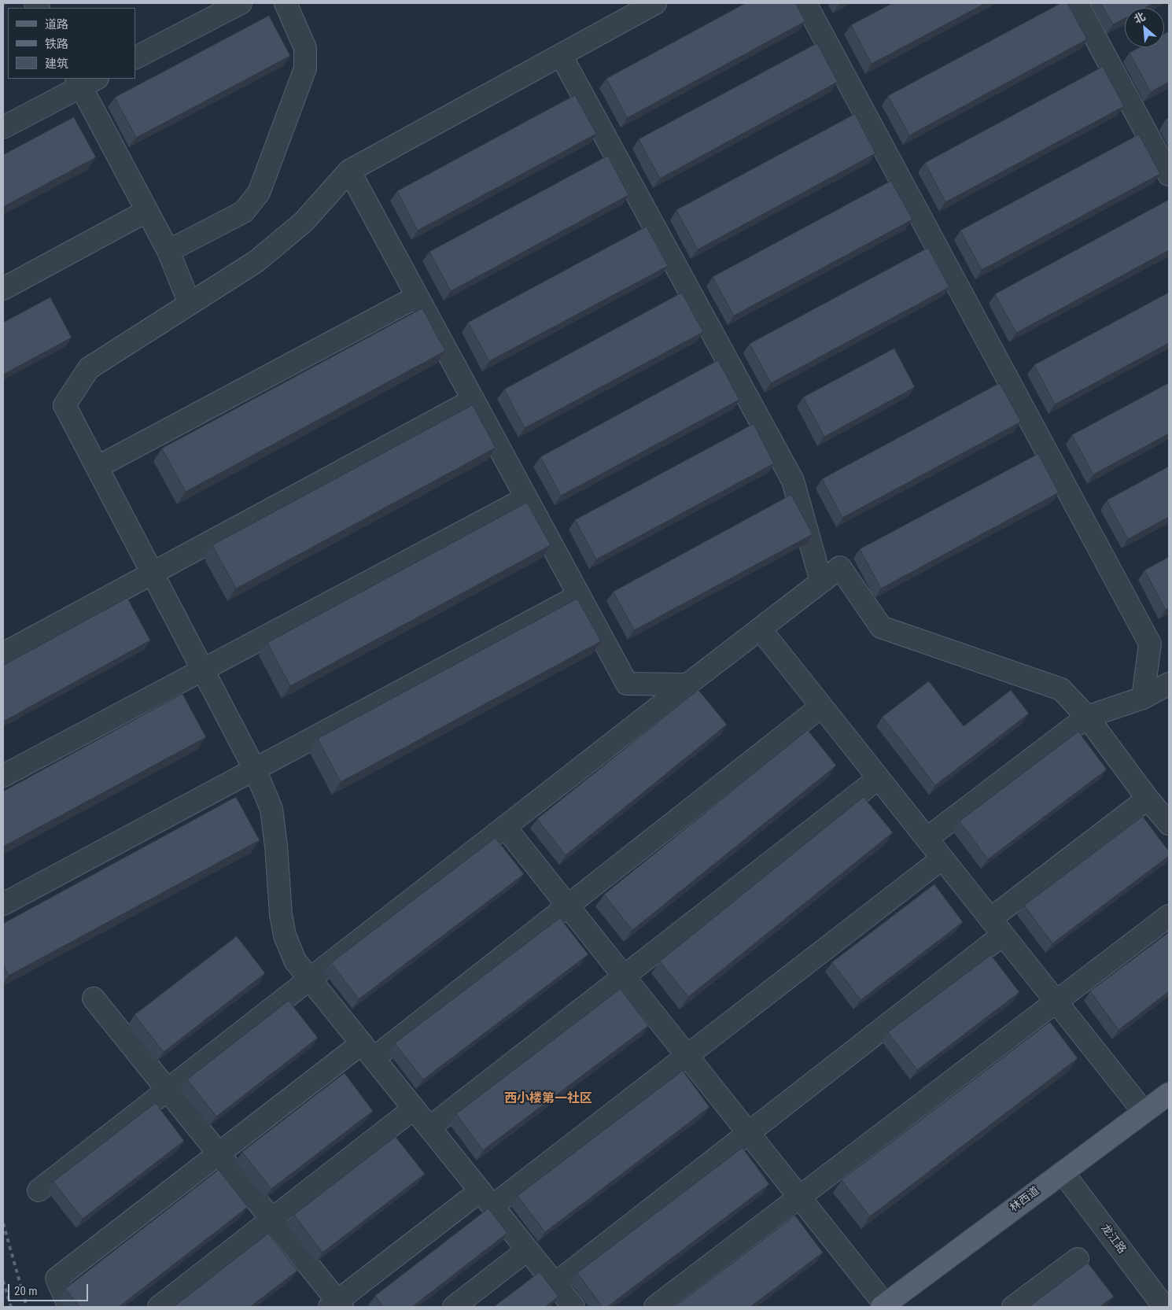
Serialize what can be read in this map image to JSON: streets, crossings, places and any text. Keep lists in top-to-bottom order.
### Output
{
  "streets": {
    "main road": ["林西道"],
    "street": ["龙江路"]
  },
  "crossings": [
    ["林西道", "龙江路"]
  ],
  "districts": ["西小楼第一社区"],
  "legend": ["道路", "铁路", "建筑"],
  "scale_bar": "20 m",
  "north": "top left"
}
